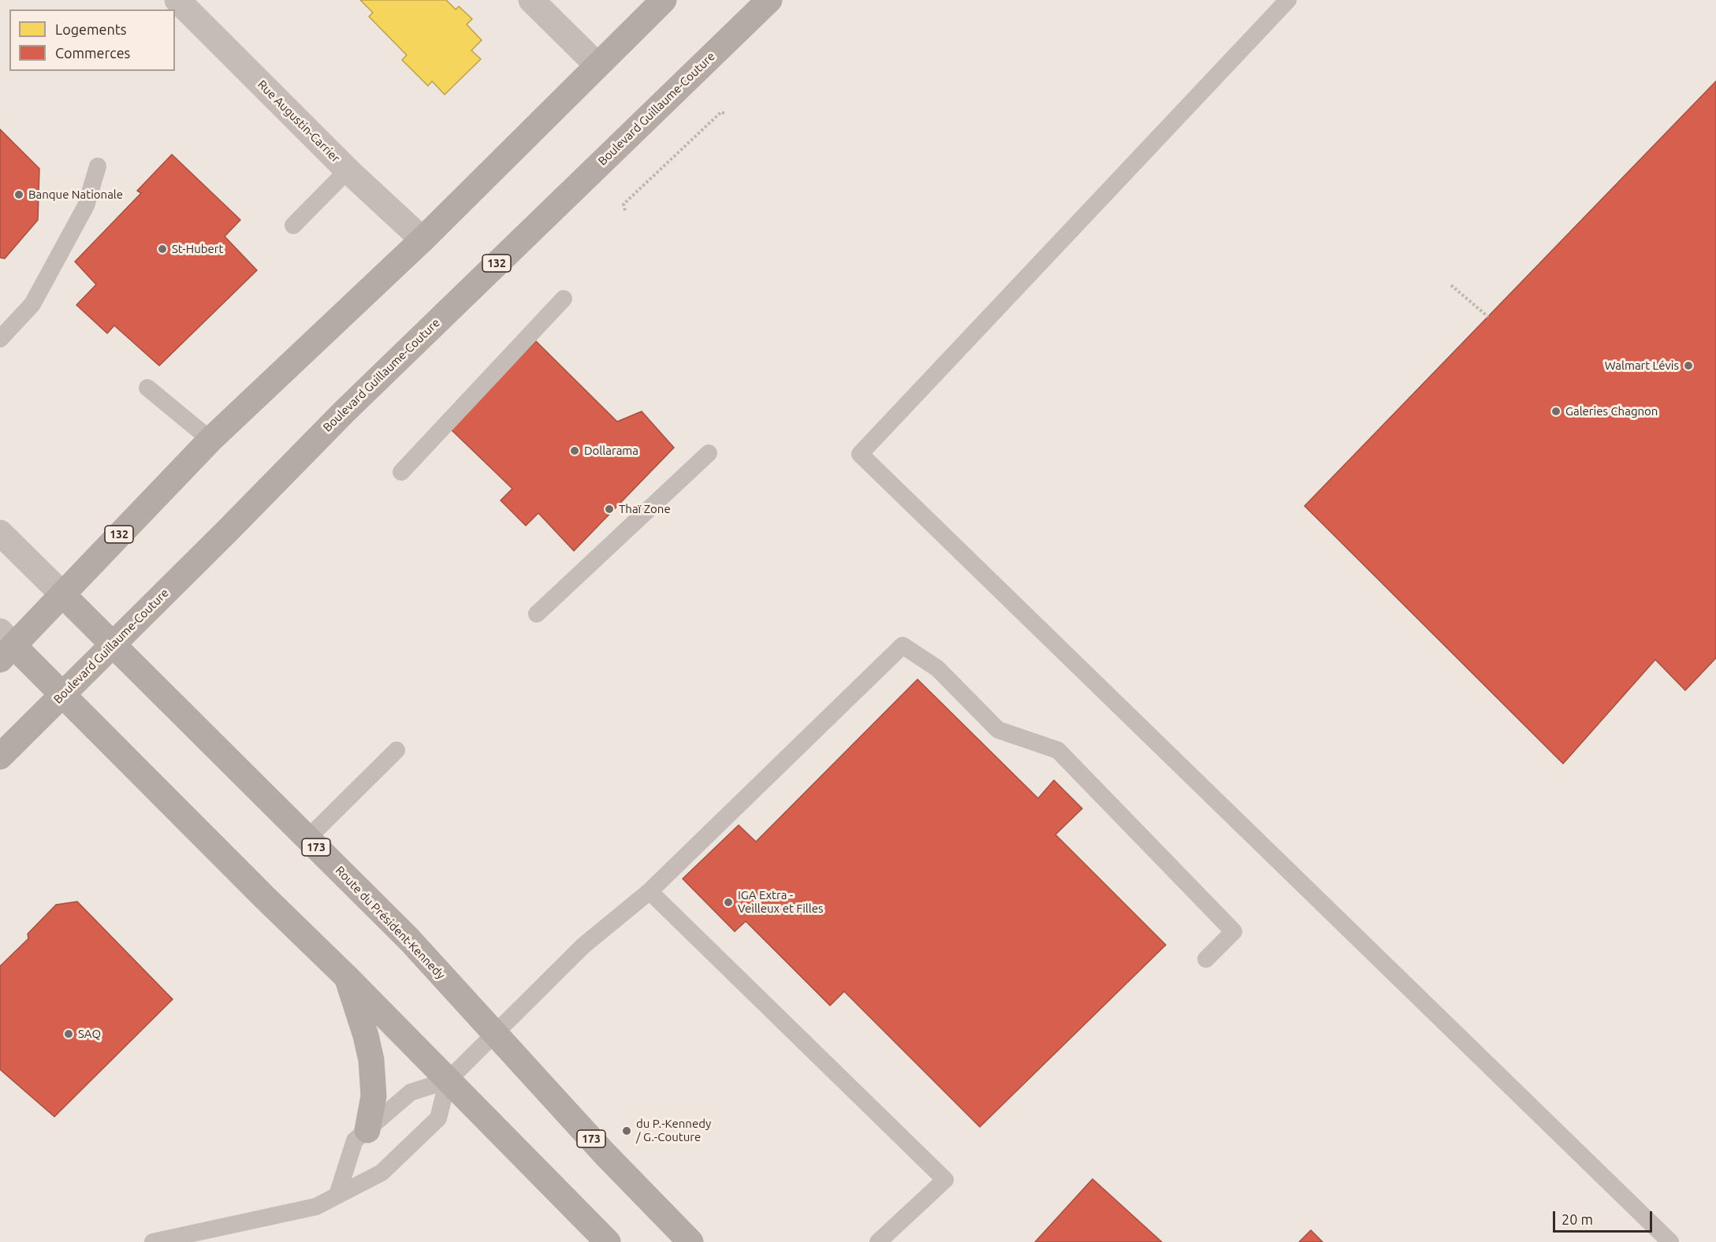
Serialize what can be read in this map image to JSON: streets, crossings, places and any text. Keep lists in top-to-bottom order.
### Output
{
  "streets": {
    "main road": [
      "Boulevard Guillaume-Couture",
      "132",
      "173",
      "Route du Président-Kennedy"
    ],
    "street": ["Rue Augustin-Carrier"]
  },
  "crossings": [
    ["Boulevard Guillaume-Couture", "Route du Président-Kennedy"],
    ["Rue Augustin-Carrier", "132"],
    ["132", "Route du Président-Kennedy"]
  ],
  "places": [
    "Banque Nationale",
    "St-Hubert",
    "Walmart Lévis",
    "Galeries Chagnon",
    "Dollarama",
    "Thaï Zone",
    "IGA Extra - Veilleux et Filles",
    "SAQ",
    "du P.-Kennedy / G.-Couture"
  ],
  "legend": ["Logements", "Commerces"],
  "scale_bar": "20 m"
}
